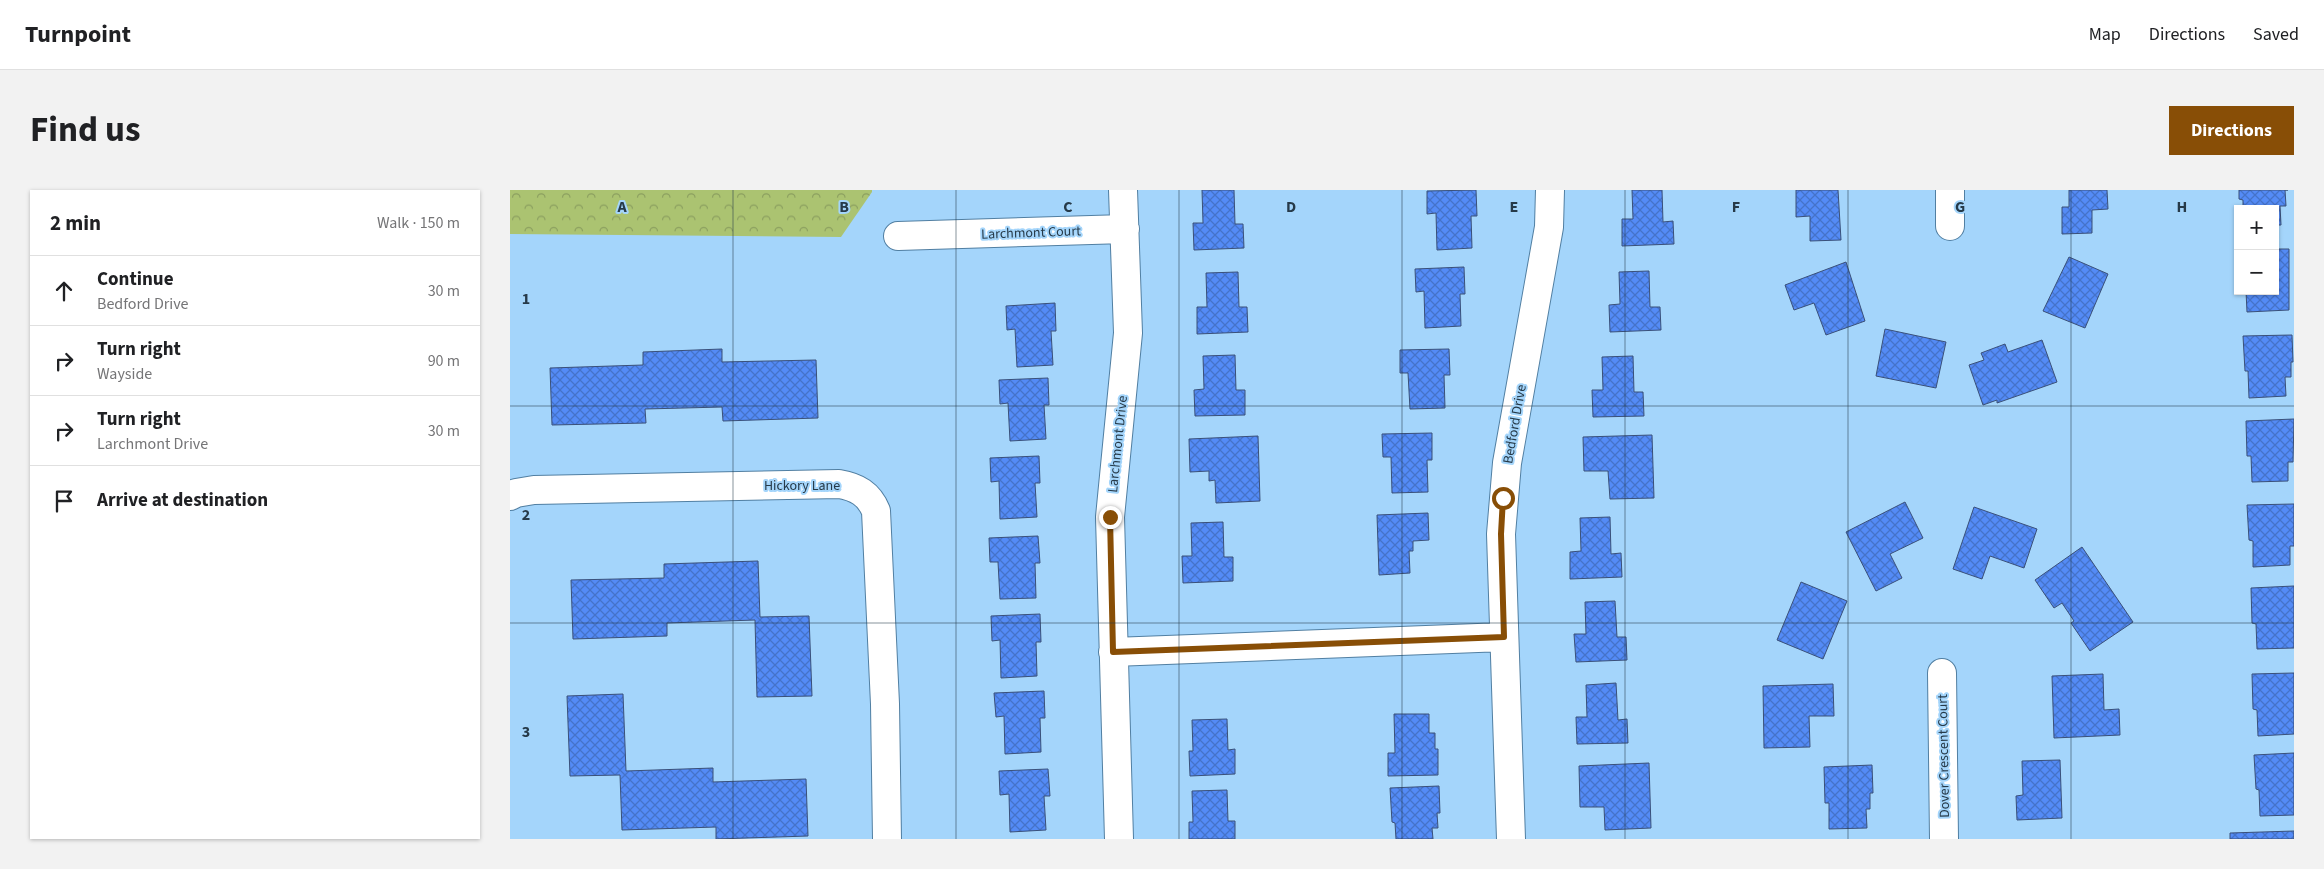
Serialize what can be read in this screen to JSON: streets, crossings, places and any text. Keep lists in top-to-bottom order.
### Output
{
  "streets": {
    "street": [
      "Larchmont Court",
      "Bedford Drive",
      "Larchmont Drive",
      "Hickory Lane",
      "Dover Crescent Court"
    ]
  },
  "crossings": [
    ["Larchmont Court", "Larchmont Drive"]
  ],
  "page": {
    "header": "Turnpoint",
    "nav": ["Map", "Directions", "Saved"],
    "title": "Find us",
    "buttons": "Directions",
    "heading": ["2 min", "Walk · 150 m"],
    "map_buttons": ["+", "−"],
    "list": [
      ["Continue", "Bedford Drive", "30 m"],
      ["Turn right", "Wayside", "90 m"],
      ["Turn right", "Larchmont Drive", "30 m"],
      "Arrive at destination"
    ]
  },
  "grid": {
    "columns": [
      "A",
      "B",
      "C",
      "D",
      "E",
      "F",
      "G",
      "H"
    ],
    "rows": ["1", "2", "3"]
  }
}
